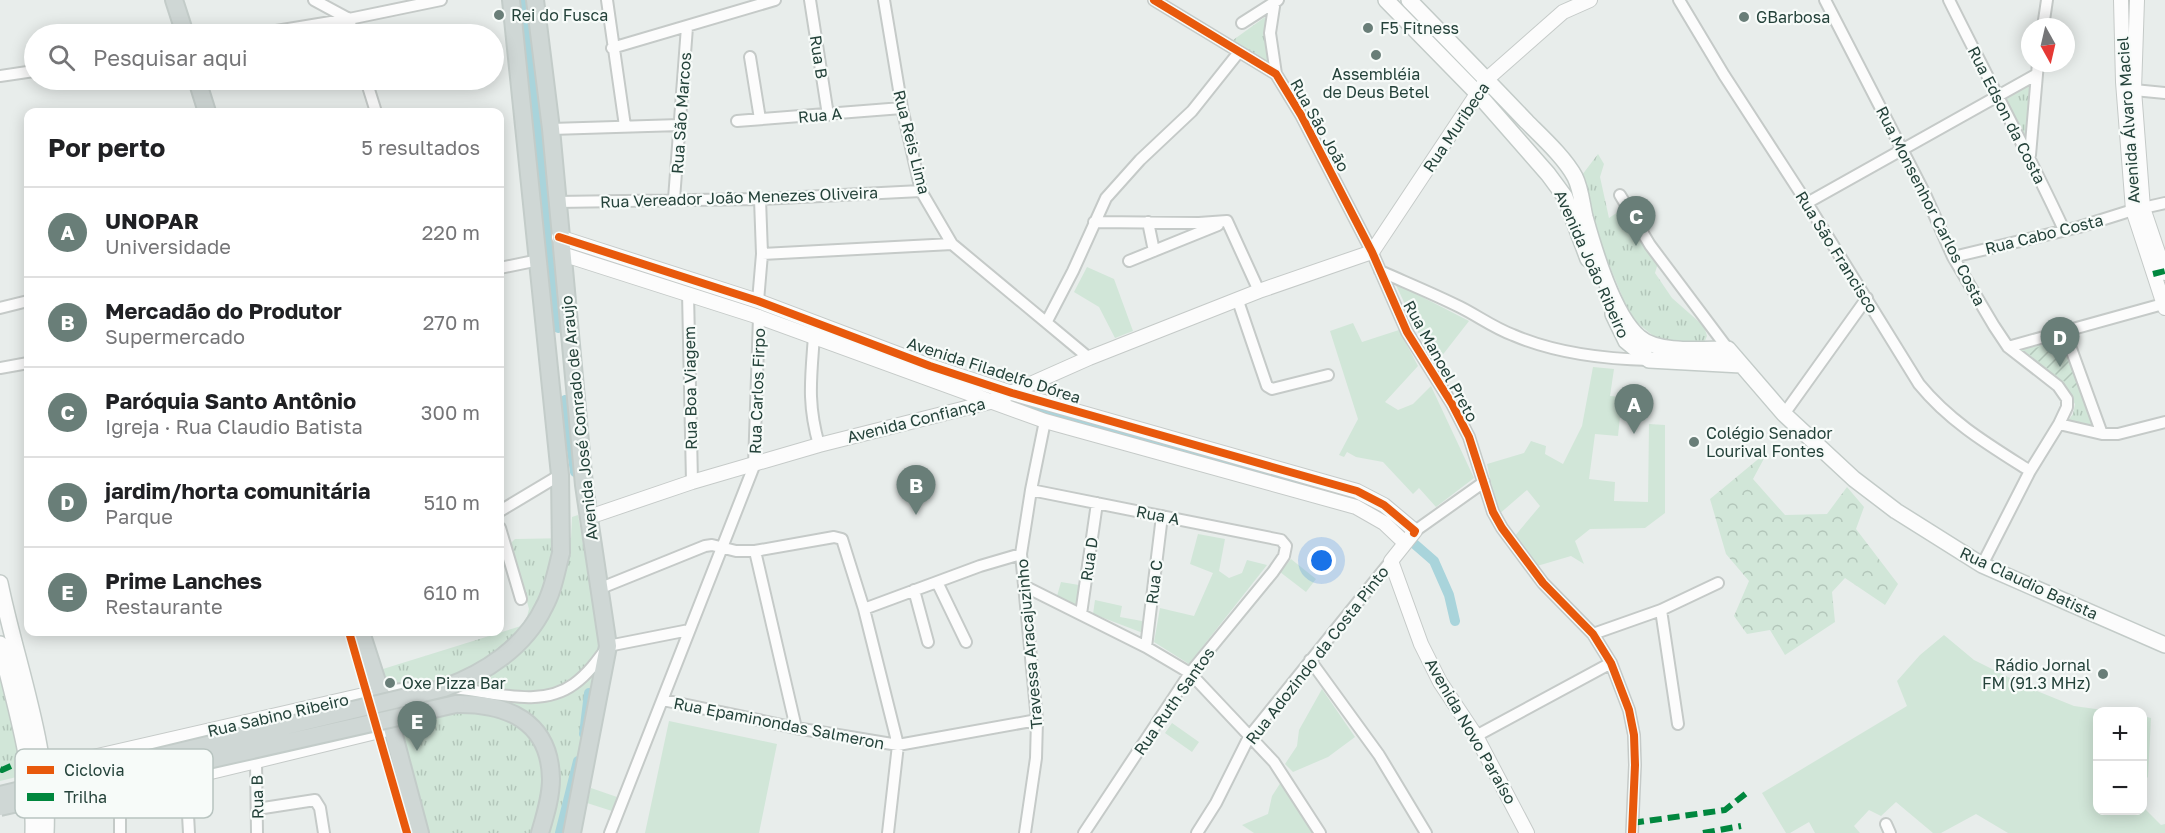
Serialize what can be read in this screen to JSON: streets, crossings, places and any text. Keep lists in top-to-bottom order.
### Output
{
  "streets": {
    "main road": ["Avenida João Ribeiro", "Avenida José Conrado de Araujo", "Rua Claudio Batista"],
    "street": [
      "Rua B",
      "Rua São Marcos",
      "Rua A",
      "Rua Edson da Costa",
      "Avenida Álvaro Maciel",
      "Rua São João",
      "Rua Muribeca",
      "Rua Reis Lima",
      "Rua Vereador João Menezes Oliveira",
      "Rua Monsenhor Carlos Costa",
      "Rua Cabo Costa",
      "Rua São Francisco",
      "Rua Manoel Preto",
      "Avenida Filadelfo Dórea",
      "Rua Boa Viagem",
      "Rua Carlos Firpo",
      "Avenida Confiança",
      "Rua D",
      "Rua C",
      "Travessa Aracajuzinho",
      "Rua Adozindo da Costa Pinto",
      "Rua Ruth Santos",
      "Rua Sabino Ribeiro",
      "Rua Epaminondas Salmeron",
      "Avenida Novo Paraíso"
    ]
  },
  "crossings": [
    ["Rua B", "Rua A"],
    ["Rua São Marcos", "Rua Vereador João Menezes Oliveira"],
    ["Rua A", "Rua Reis Lima"],
    ["Rua A", "Rua D"],
    ["Rua A", "Rua C"],
    ["Rua A", "Travessa Aracajuzinho"],
    ["Rua A", "Rua Ruth Santos"],
    ["Rua Edson da Costa", "Rua Cabo Costa"],
    ["Avenida Álvaro Maciel", "Rua Cabo Costa"],
    ["Rua São João", "Rua Muribeca"],
    ["Rua São João", "Rua Manoel Preto"],
    ["Rua São João", "Avenida Confiança"],
    ["Rua Muribeca", "Avenida João Ribeiro"],
    ["Rua Muribeca", "Rua Manoel Preto"],
    ["Rua Muribeca", "Avenida Confiança"],
    ["Rua Reis Lima", "Rua Vereador João Menezes Oliveira"],
    ["Rua Reis Lima", "Avenida Confiança"],
    ["Rua Vereador João Menezes Oliveira", "Avenida José Conrado de Araujo"],
    ["Rua Monsenhor Carlos Costa", "Rua Cabo Costa"],
    ["Rua Manoel Preto", "Avenida Confiança"],
    ["Avenida Filadelfo Dórea", "Rua Boa Viagem"],
    ["Avenida Filadelfo Dórea", "Rua Carlos Firpo"],
    ["Avenida Filadelfo Dórea", "Avenida José Conrado de Araujo"],
    ["Avenida Filadelfo Dórea", "Avenida Confiança"],
    ["Avenida Filadelfo Dórea", "Travessa Aracajuzinho"],
    ["Avenida Filadelfo Dórea", "Rua Adozindo da Costa Pinto"],
    ["Rua Boa Viagem", "Avenida Confiança"],
    ["Rua Carlos Firpo", "Avenida Confiança"],
    ["Rua Carlos Firpo", "Rua Epaminondas Salmeron"],
    ["Avenida José Conrado de Araujo", "Avenida Confiança"],
    ["Avenida José Conrado de Araujo", "Rua Sabino Ribeiro"],
    ["Travessa Aracajuzinho", "Rua Epaminondas Salmeron"],
    ["Rua Adozindo da Costa Pinto", "Avenida Novo Paraíso"]
  ],
  "places": [
    "Rei do Fusca",
    "GBarbosa",
    "F5 Fitness",
    "Assembléia de Deus Betel",
    "Colégio Senador Lourival Fontes",
    "Rádio Jornal FM (91.3 MHz)",
    "Oxe Pizza Bar"
  ],
  "legend": ["Ciclovia", "Trilha"],
  "north": "bottom",
  "page": {
    "search": "Pesquisar aqui",
    "heading": ["Por perto", "5 resultados"],
    "list": [
      {
        "mark": "A",
        "name": "UNOPAR",
        "note": "Universidade",
        "value": "220 m"
      },
      {
        "mark": "B",
        "name": "Mercadão do Produtor",
        "note": "Supermercado",
        "value": "270 m"
      },
      {
        "mark": "C",
        "name": "Paróquia Santo Antônio",
        "note": "Igreja · Rua Claudio Batista",
        "value": "300 m"
      },
      {
        "mark": "D",
        "name": "jardim/horta comunitária",
        "note": "Parque",
        "value": "510 m"
      },
      {
        "mark": "E",
        "name": "Prime Lanches",
        "note": "Restaurante",
        "value": "610 m"
      }
    ],
    "pins": [
      "C",
      "D",
      "A",
      "B",
      "E"
    ],
    "map_buttons": ["+", "−"]
  }
}
